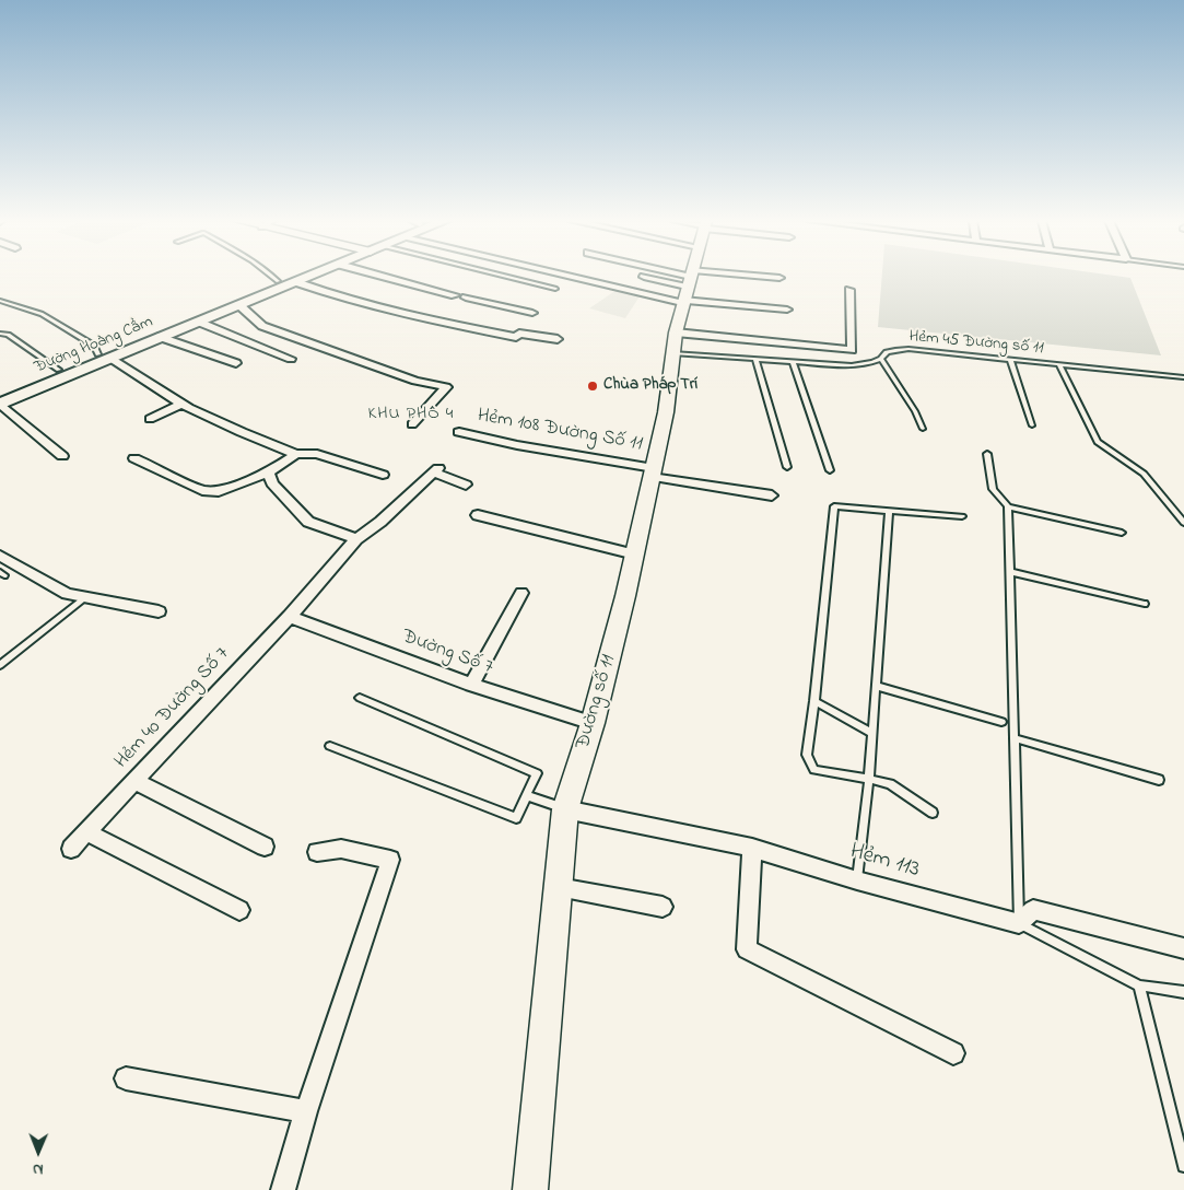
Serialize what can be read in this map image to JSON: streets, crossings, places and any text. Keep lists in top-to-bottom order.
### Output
{
  "streets": {
    "main road": ["Đường Hoàng Cầm", "Đường số 11"],
    "street": [
      "Hẻm 108 Đường Số 11",
      "Đường Số 7",
      "Hẻm 40 Đường Số 7",
      "Hẻm 113"
    ],
    "lane": ["Hẻm 45 Đường số 11"]
  },
  "crossings": [
    ["Hẻm 45 Đường số 11", "Đường số 11"],
    ["Hẻm 108 Đường Số 11", "Đường số 11"],
    ["Đường Số 7", "Đường số 11"],
    ["Đường Số 7", "Hẻm 40 Đường Số 7"],
    ["Đường số 11", "Hẻm 113"]
  ],
  "districts": ["KHU PHỐ 4"],
  "places": ["Chùa Pháp Trí"],
  "north": "bottom"
}
